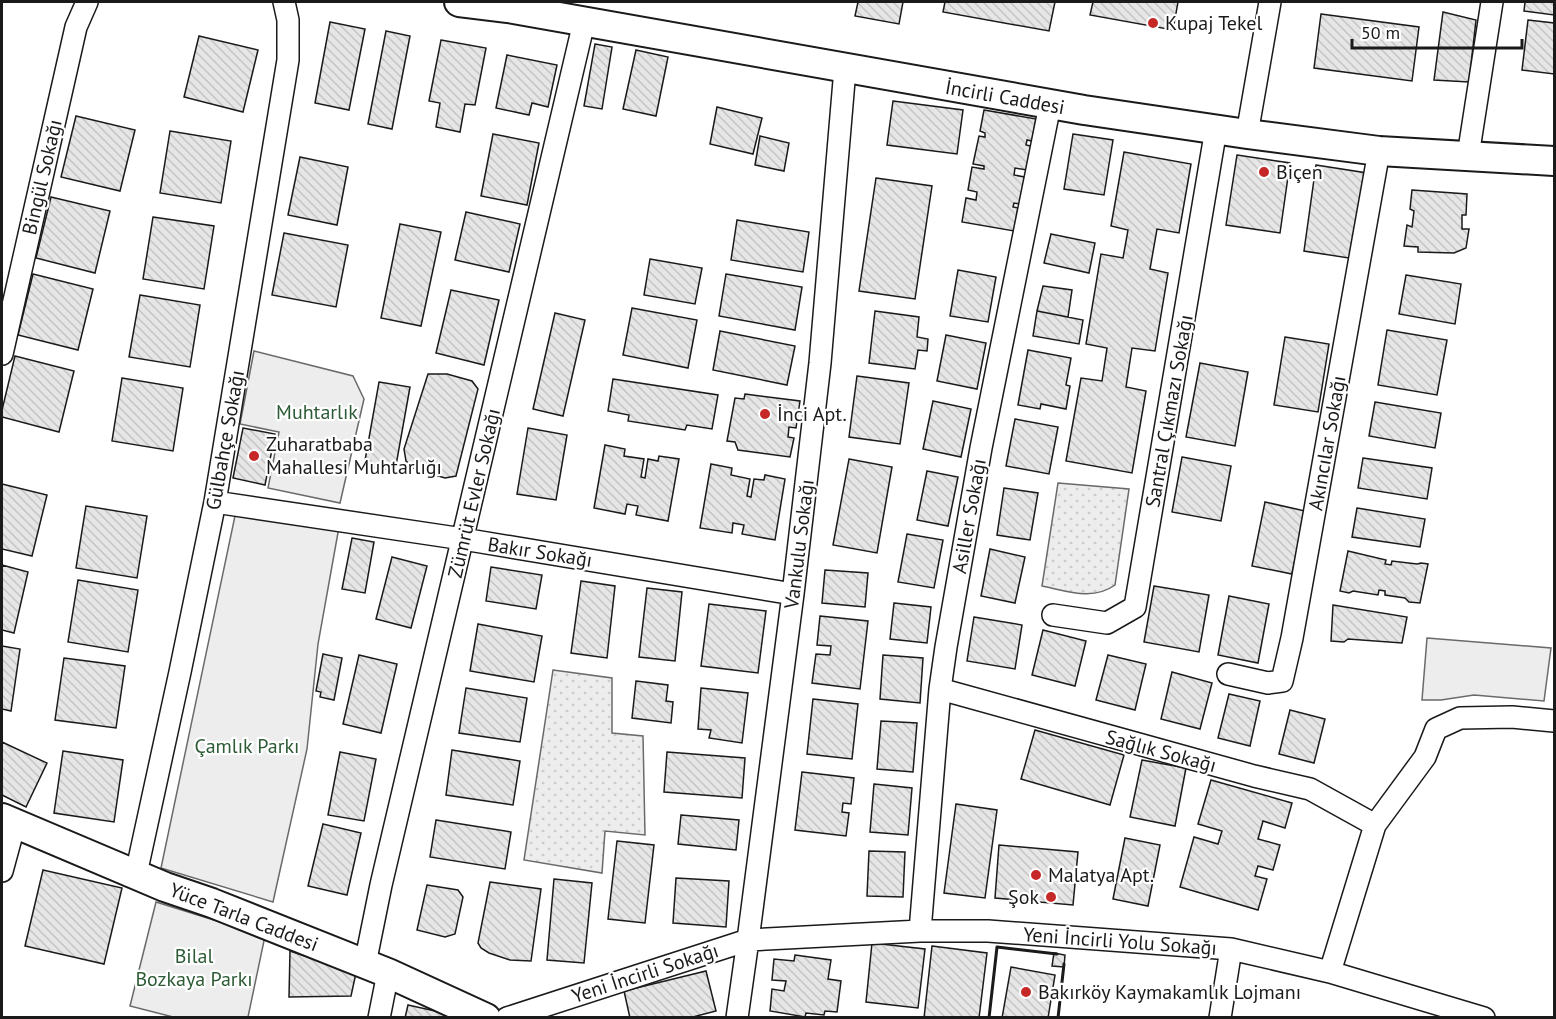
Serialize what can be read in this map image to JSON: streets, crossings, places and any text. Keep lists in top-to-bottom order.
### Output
{
  "streets": {
    "main road": ["İncirli Caddesi", "Yüce Tarla Caddesi"],
    "street": [
      "Bingül Sokağı",
      "Santral Çıkmazı Sokağı",
      "Gülbahçe Sokağı",
      "Akıncılar Sokağı",
      "Zümrüt Evler Sokağı",
      "Asiller Sokağı",
      "Vankulu Sokağı",
      "Bakır Sokağı",
      "Sağlık Sokağı",
      "Yeni İncirli Yolu Sokağı",
      "Yeni İncirli Sokağı"
    ]
  },
  "crossings": [
    ["İncirli Caddesi", "Santral Çıkmazı Sokağı"],
    ["İncirli Caddesi", "Akıncılar Sokağı"],
    ["İncirli Caddesi", "Zümrüt Evler Sokağı"],
    ["İncirli Caddesi", "Asiller Sokağı"],
    ["İncirli Caddesi", "Vankulu Sokağı"],
    ["Gülbahçe Sokağı", "Bakır Sokağı"],
    ["Gülbahçe Sokağı", "Yüce Tarla Caddesi"],
    ["Zümrüt Evler Sokağı", "Bakır Sokağı"],
    ["Zümrüt Evler Sokağı", "Yüce Tarla Caddesi"],
    ["Asiller Sokağı", "Sağlık Sokağı"],
    ["Asiller Sokağı", "Yeni İncirli Yolu Sokağı"],
    ["Vankulu Sokağı", "Bakır Sokağı"],
    ["Vankulu Sokağı", "Yeni İncirli Yolu Sokağı"],
    ["Vankulu Sokağı", "Yeni İncirli Sokağı"],
    ["Yeni İncirli Yolu Sokağı", "Yeni İncirli Sokağı"]
  ],
  "parks": ["Muhtarlık", "Çamlık Parkı", "Bilal Bozkaya Parkı"],
  "places": [
    "Kupaj Tekel",
    "Biçen",
    "İnci Apt.",
    "Zuharatbaba Mahallesi Muhtarlığı",
    "Malatya Apt.",
    "Şok",
    "Bakırköy Kaymakamlık Lojmanı"
  ],
  "scale_bar": "50 m"
}
